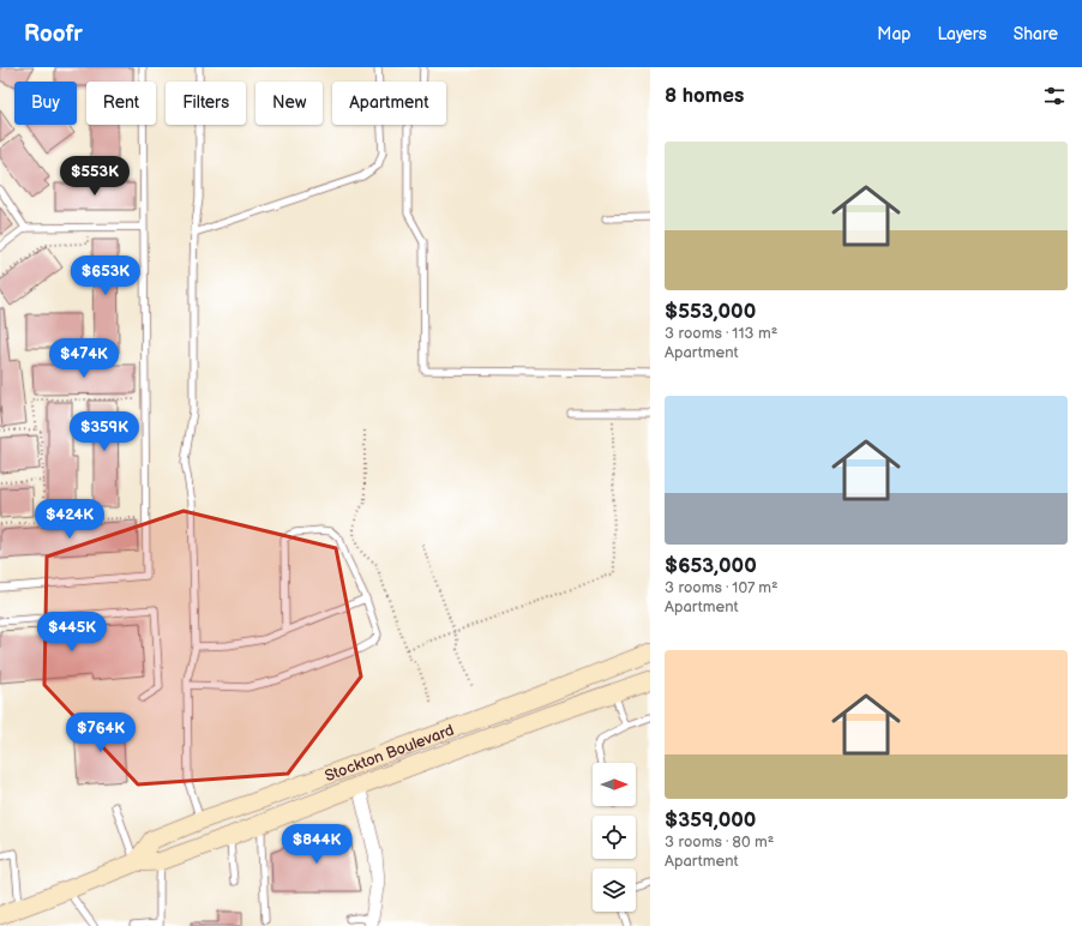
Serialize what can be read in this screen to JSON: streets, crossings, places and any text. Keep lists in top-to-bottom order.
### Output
{
  "streets": {
    "main road": ["Stockton Boulevard"]
  },
  "north": "right",
  "page": {
    "header": "Roofr",
    "nav": ["Map", "Layers", "Share"],
    "heading": "8 homes",
    "chip": [
      "Buy",
      "Rent",
      "Filters",
      "New",
      "Apartment"
    ],
    "list": [
      {
        "name": "$553,000",
        "note": "3 rooms · 113 m² · Apartment"
      },
      {
        "name": "$653,000",
        "note": "3 rooms · 107 m² · Apartment"
      },
      {
        "name": "$359,000",
        "note": "3 rooms · 80 m² · Apartment"
      }
    ],
    "price": [
      "$553K",
      "$653K",
      "$474K",
      "$359K",
      "$424K",
      "$445K",
      "$764K",
      "$844K"
    ]
  }
}
